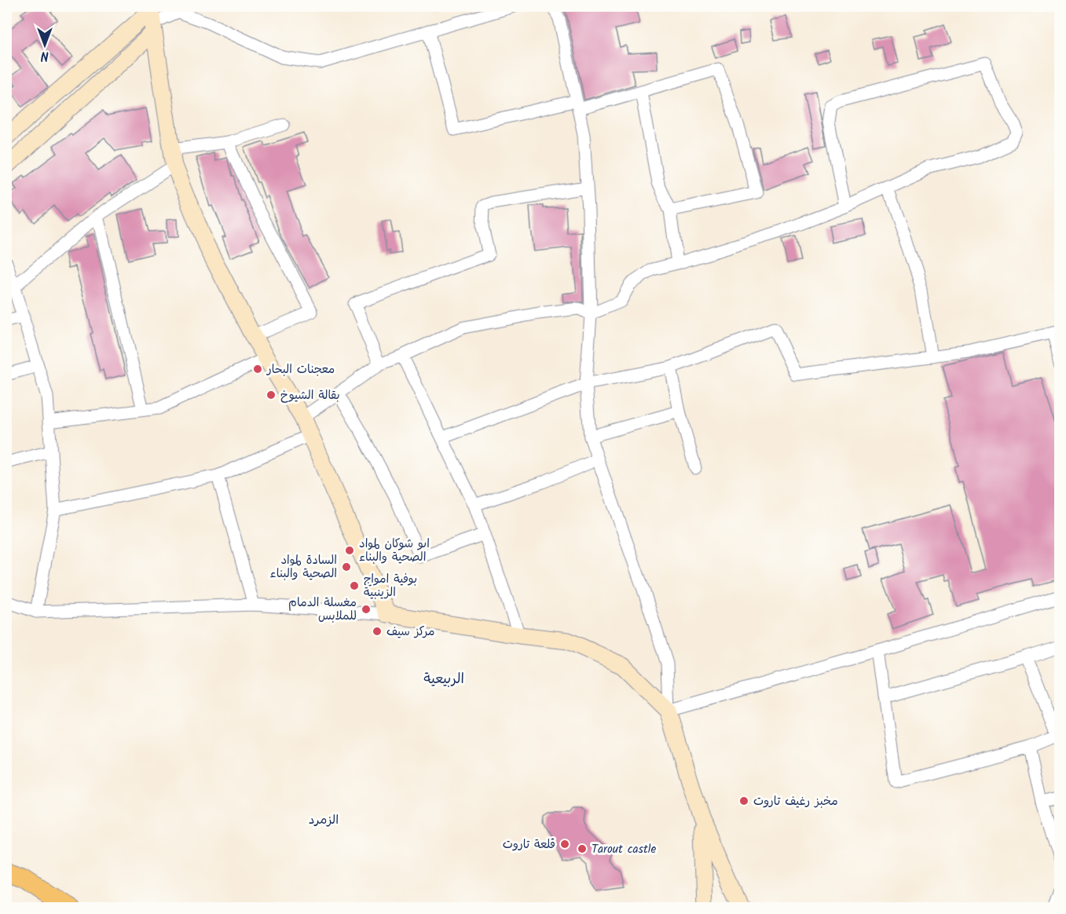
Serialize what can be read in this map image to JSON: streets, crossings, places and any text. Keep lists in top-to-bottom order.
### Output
{
  "districts": ["الربيعية", "الزمرد"],
  "places": [
    "معجنات البحار",
    "بقالة الشيوخ",
    "ابو شوكان لمواد الصحية والبناء",
    "السادة لمواد الصحية والبناء",
    "بوفية امواج الزينبية",
    "مغسلة الدمام للملابس",
    "مركز سيف",
    "مخبز رغيف تاروت",
    "قلعة تاروت",
    "Tarout castle"
  ],
  "north": "bottom"
}
